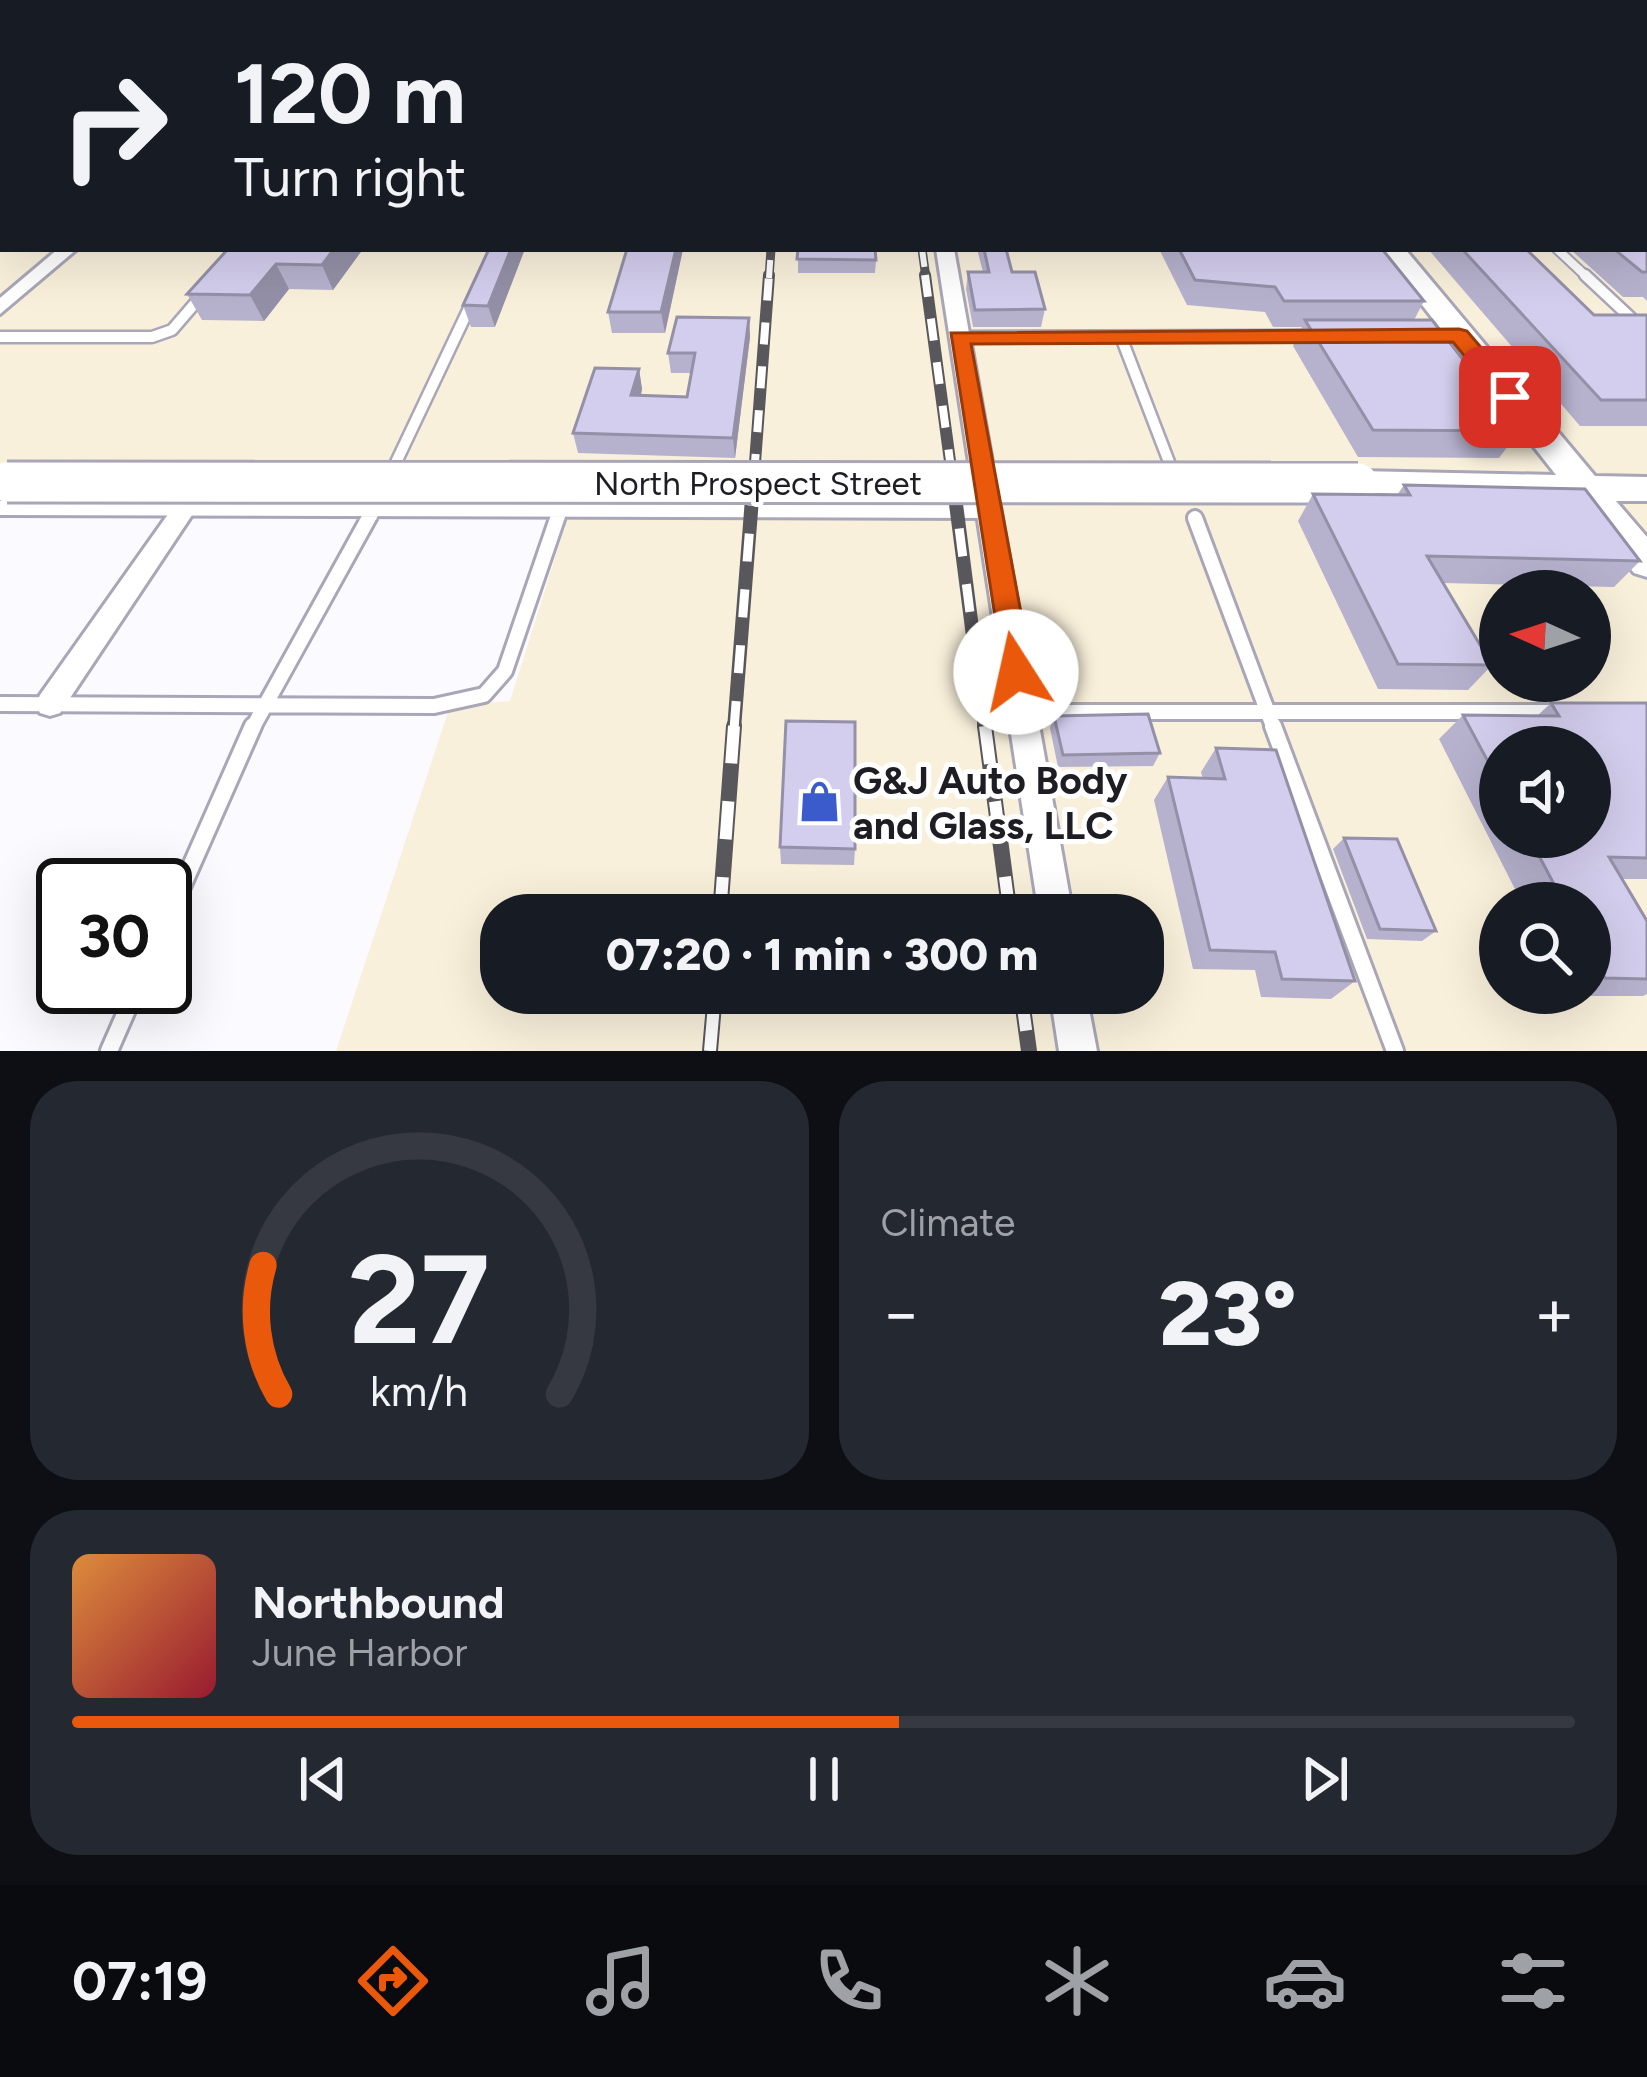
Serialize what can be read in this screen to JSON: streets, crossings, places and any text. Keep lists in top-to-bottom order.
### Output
{
  "streets": {
    "main road": ["North Prospect Street"]
  },
  "places": {
    "shop": ["G&J Auto Body and Glass, LLC"]
  },
  "north": "left",
  "page": {
    "turn": ["120 m", "Turn right"],
    "limit": "30",
    "trip": "07:20 · 1 min · 300 m",
    "tile": "Climate",
    "heat": ["−", "23°", "+"],
    "song": ["Northbound", "June Harbor"],
    "tabs": "07:19",
    "gauge": ["27", "km/h"]
  }
}
